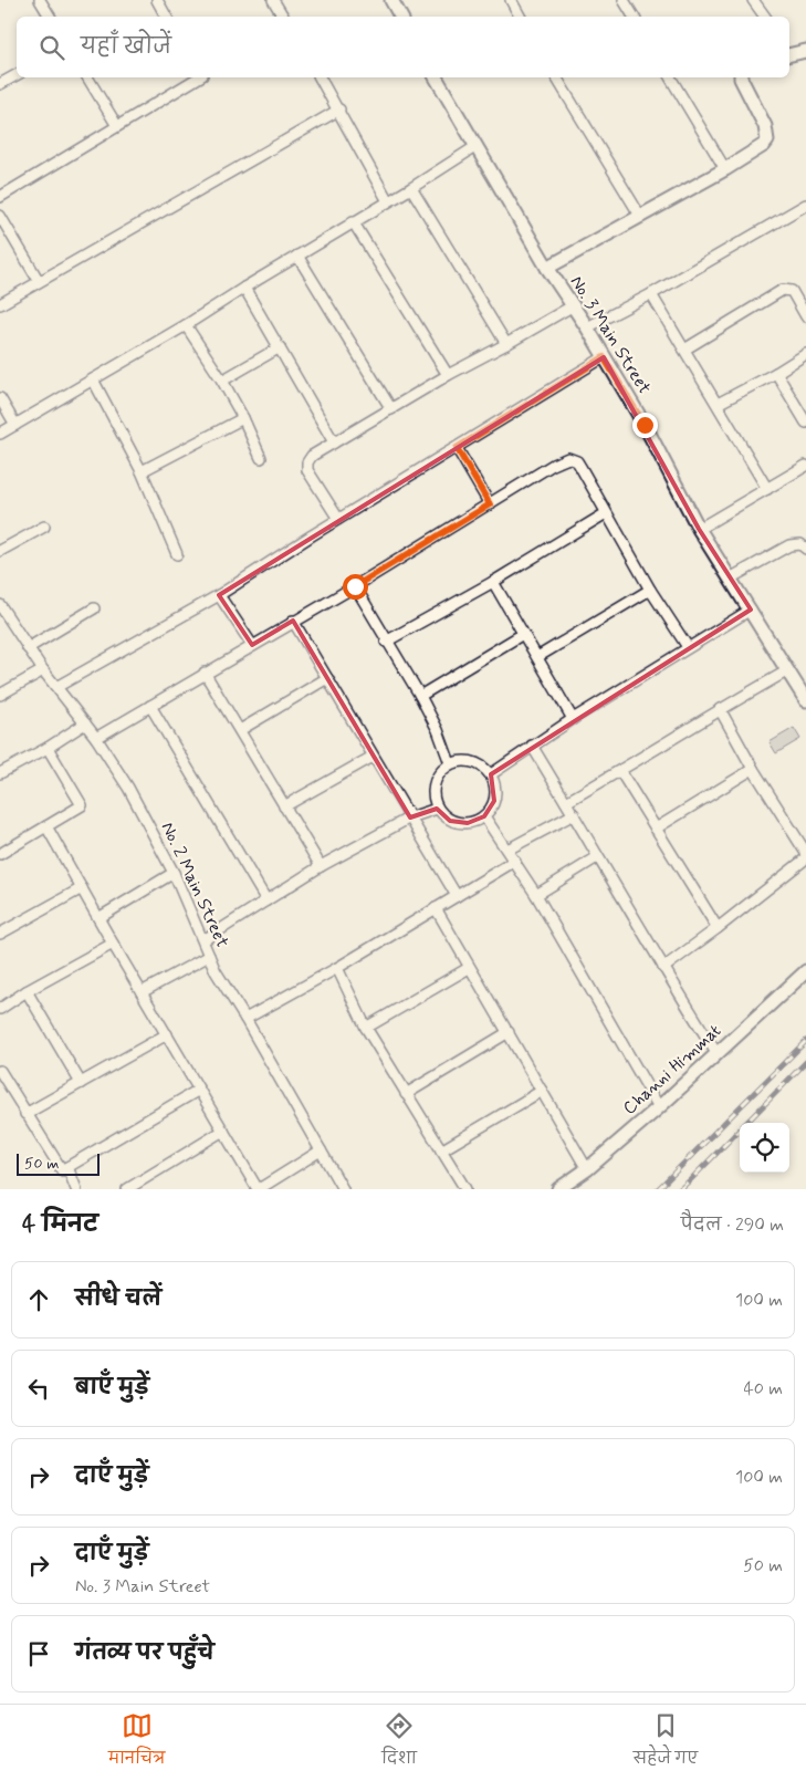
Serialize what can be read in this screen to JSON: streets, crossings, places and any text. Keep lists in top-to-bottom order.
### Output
{
  "streets": {
    "street": ["No. 3 Main Street", "No. 2 Main Street", "Channi Himmat"]
  },
  "scale_bar": "50 m",
  "page": {
    "search": "यहाँ खोजें",
    "scale": "50 m",
    "heading": ["4 मिनट", "पैदल · 290 m"],
    "list": [
      ["सीधे चलें", "100 m"],
      ["बाएँ मुड़ें", "40 m"],
      ["दाएँ मुड़ें", "100 m"],
      ["दाएँ मुड़ें", "No. 3 Main Street", "50 m"],
      "गंतव्य पर पहुँचे"
    ],
    "nav": ["मानचित्र", "दिशा", "सहेजे गए"]
  }
}
